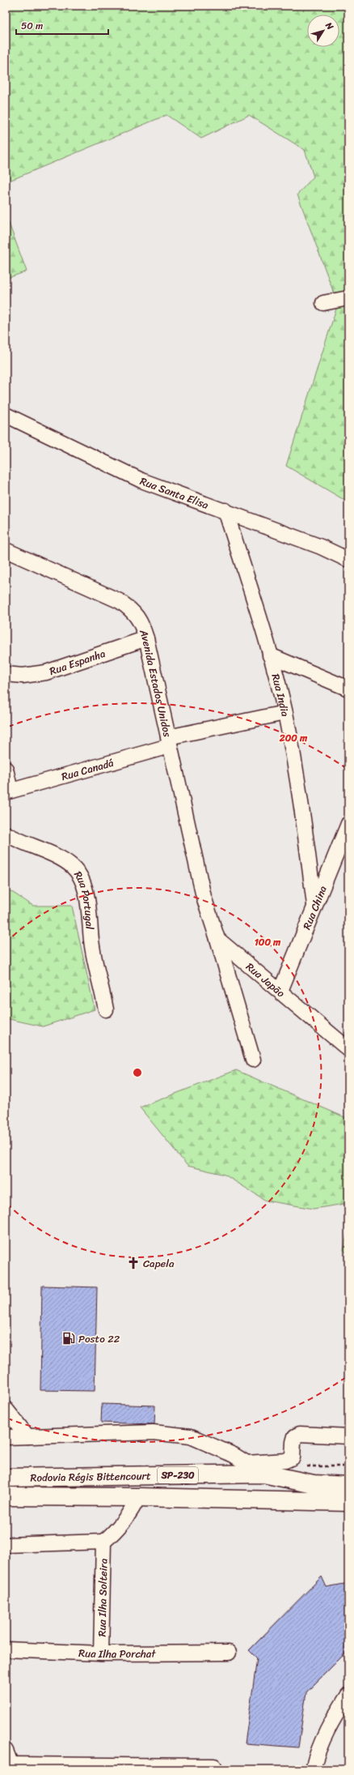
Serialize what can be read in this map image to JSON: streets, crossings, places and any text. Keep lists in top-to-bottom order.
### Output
{
  "streets": {
    "highway": ["SP-230", "Rodovia Régis Bittencourt"],
    "street": [
      "Rua Santa Elisa",
      "Rua Espanha",
      "Avenida Estados Unidos",
      "Rua India",
      "Rua Canadá",
      "Rua Portugal",
      "Rua China",
      "Rua Japão",
      "Rua Ilha Solteira",
      "Rua Ilha Porchat"
    ]
  },
  "crossings": [
    ["Rua Santa Elisa", "Rua India"],
    ["Rua Espanha", "Avenida Estados Unidos"],
    ["Avenida Estados Unidos", "Rua Canadá"],
    ["Avenida Estados Unidos", "Rua Japão"],
    ["Rua India", "Rua Canadá"],
    ["Rua India", "Rua China"],
    ["Rua China", "Rua Japão"],
    ["Rua Ilha Solteira", "Rua Ilha Porchat"]
  ],
  "places": {
    "church": ["Capela"],
    "fuel station": ["Posto 22"]
  },
  "scale_bar": "50 m",
  "north": "top right",
  "rings": ["200 m", "100 m"]
}
